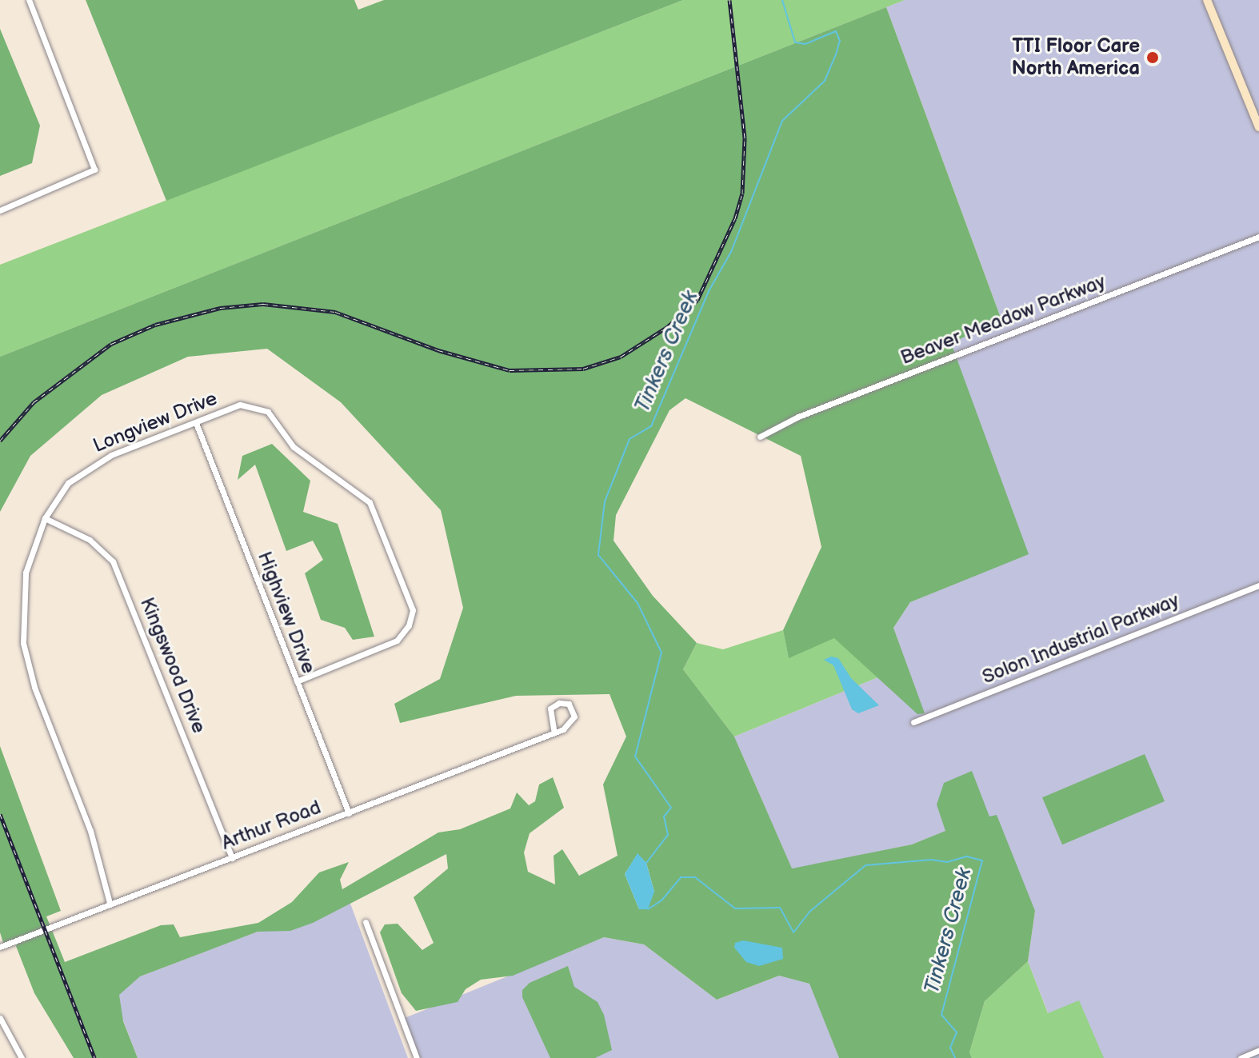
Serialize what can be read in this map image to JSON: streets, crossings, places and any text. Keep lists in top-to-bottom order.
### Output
{
  "streets": {
    "street": [
      "Beaver Meadow Parkway",
      "Longview Drive",
      "Highview Drive",
      "Solon Industrial Parkway",
      "Kingswood Drive",
      "Arthur Road"
    ]
  },
  "crossings": [
    ["Longview Drive", "Highview Drive"],
    ["Longview Drive", "Kingswood Drive"],
    ["Longview Drive", "Arthur Road"],
    ["Highview Drive", "Arthur Road"],
    ["Kingswood Drive", "Arthur Road"]
  ],
  "water": ["Tinkers Creek"],
  "places": ["TTI Floor Care North America"]
}
